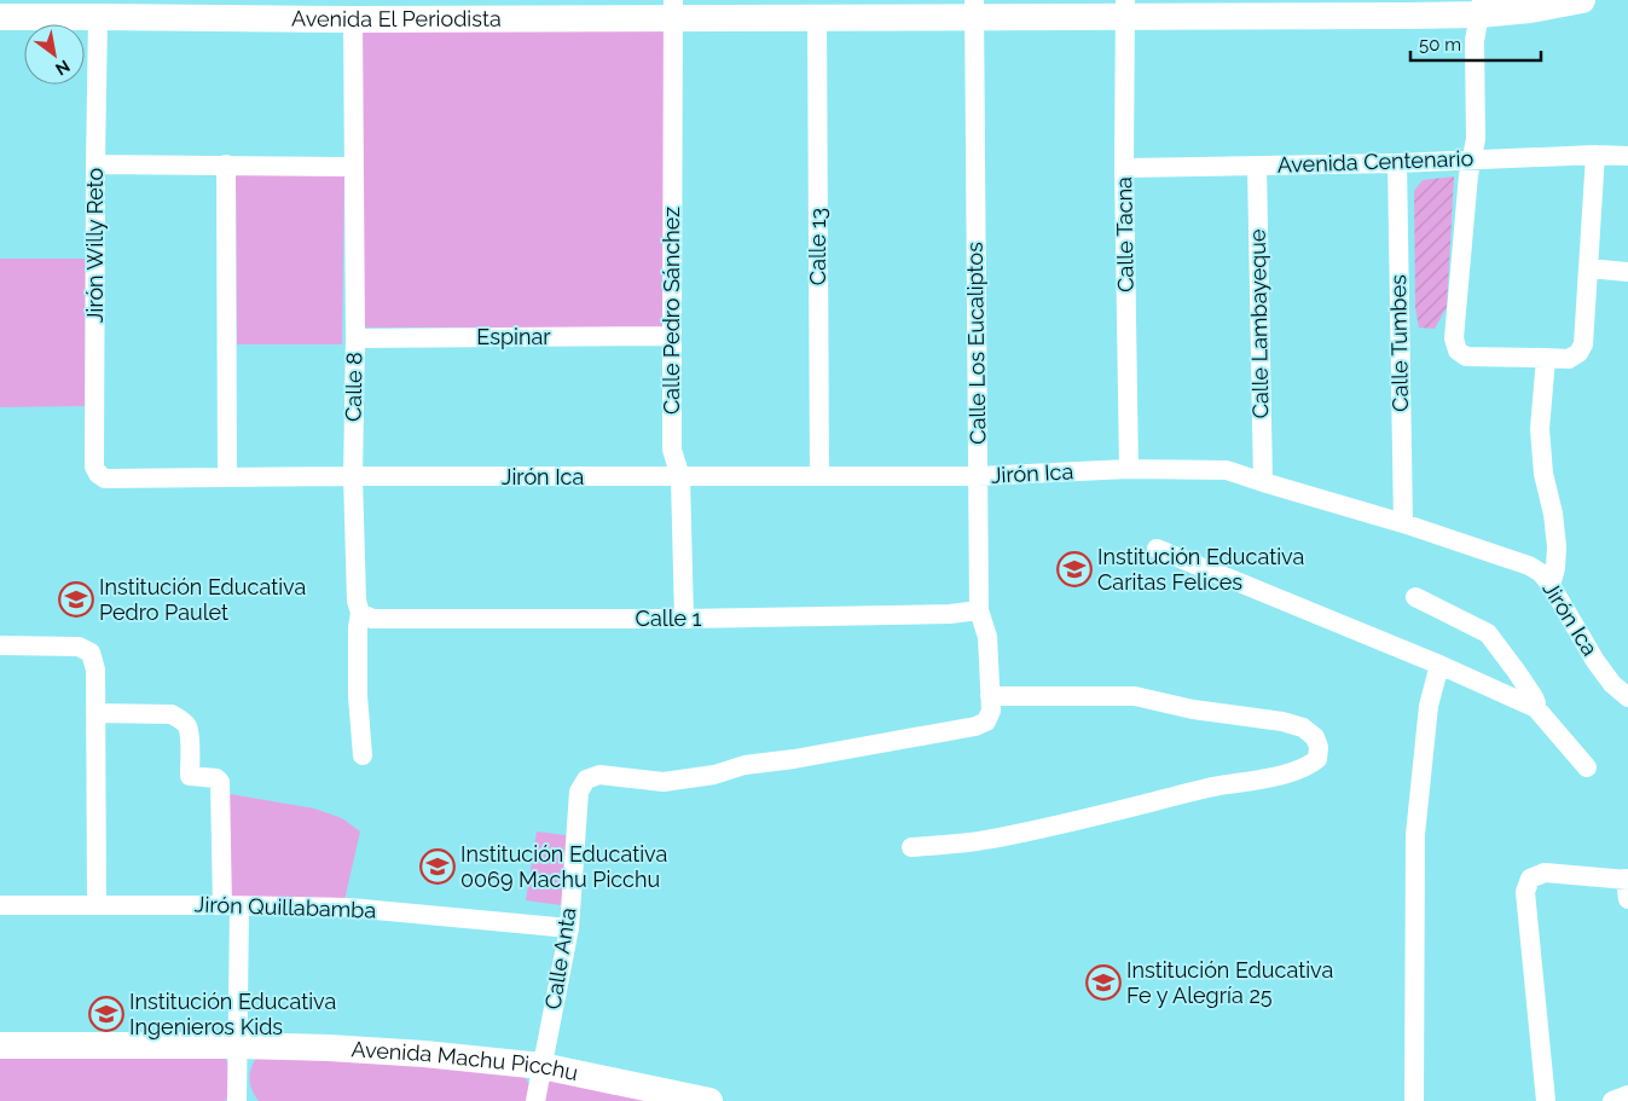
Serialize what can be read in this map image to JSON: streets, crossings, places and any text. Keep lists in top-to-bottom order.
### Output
{
  "streets": {
    "street": [
      "Avenida El Periodista",
      "Avenida Centenario",
      "Calle Tacna",
      "Jirón Willy Reto",
      "Calle 13",
      "Calle Pedro Sánchez",
      "Calle Lambayeque",
      "Espinar",
      "Calle Los Eucaliptos",
      "Calle Tumbes",
      "Calle 8",
      "Jirón Ica",
      "Calle 1",
      "Jirón Quillabamba",
      "Calle Anta",
      "Avenida Machu Picchu"
    ]
  },
  "crossings": [
    ["Avenida El Periodista", "Calle Tacna"],
    ["Avenida El Periodista", "Jirón Willy Reto"],
    ["Avenida El Periodista", "Calle 13"],
    ["Avenida El Periodista", "Calle Pedro Sánchez"],
    ["Avenida El Periodista", "Calle Los Eucaliptos"],
    ["Avenida El Periodista", "Calle 8"],
    ["Avenida Centenario", "Calle Tacna"],
    ["Avenida Centenario", "Calle Lambayeque"],
    ["Avenida Centenario", "Calle Tumbes"],
    ["Calle Tacna", "Jirón Ica"],
    ["Jirón Willy Reto", "Jirón Ica"],
    ["Calle 13", "Jirón Ica"],
    ["Calle Pedro Sánchez", "Espinar"],
    ["Calle Pedro Sánchez", "Jirón Ica"],
    ["Calle Pedro Sánchez", "Calle 1"],
    ["Calle Lambayeque", "Jirón Ica"],
    ["Espinar", "Calle 8"],
    ["Calle Los Eucaliptos", "Jirón Ica"],
    ["Calle Los Eucaliptos", "Calle 1"],
    ["Calle Los Eucaliptos", "Calle Anta"],
    ["Calle Tumbes", "Jirón Ica"],
    ["Calle 8", "Jirón Ica"],
    ["Calle 8", "Calle 1"],
    ["Jirón Quillabamba", "Calle Anta"],
    ["Calle Anta", "Avenida Machu Picchu"]
  ],
  "places": {
    "school or university": [
      "Institución Educativa Caritas Felices",
      "Institución Educativa Pedro Paulet",
      "Institución Educativa 0069 Machu Picchu",
      "Institución Educativa Fe y Alegría 25",
      "Institución Educativa Ingenieros Kids"
    ]
  },
  "scale_bar": "50 m",
  "north": "bottom right"
}
